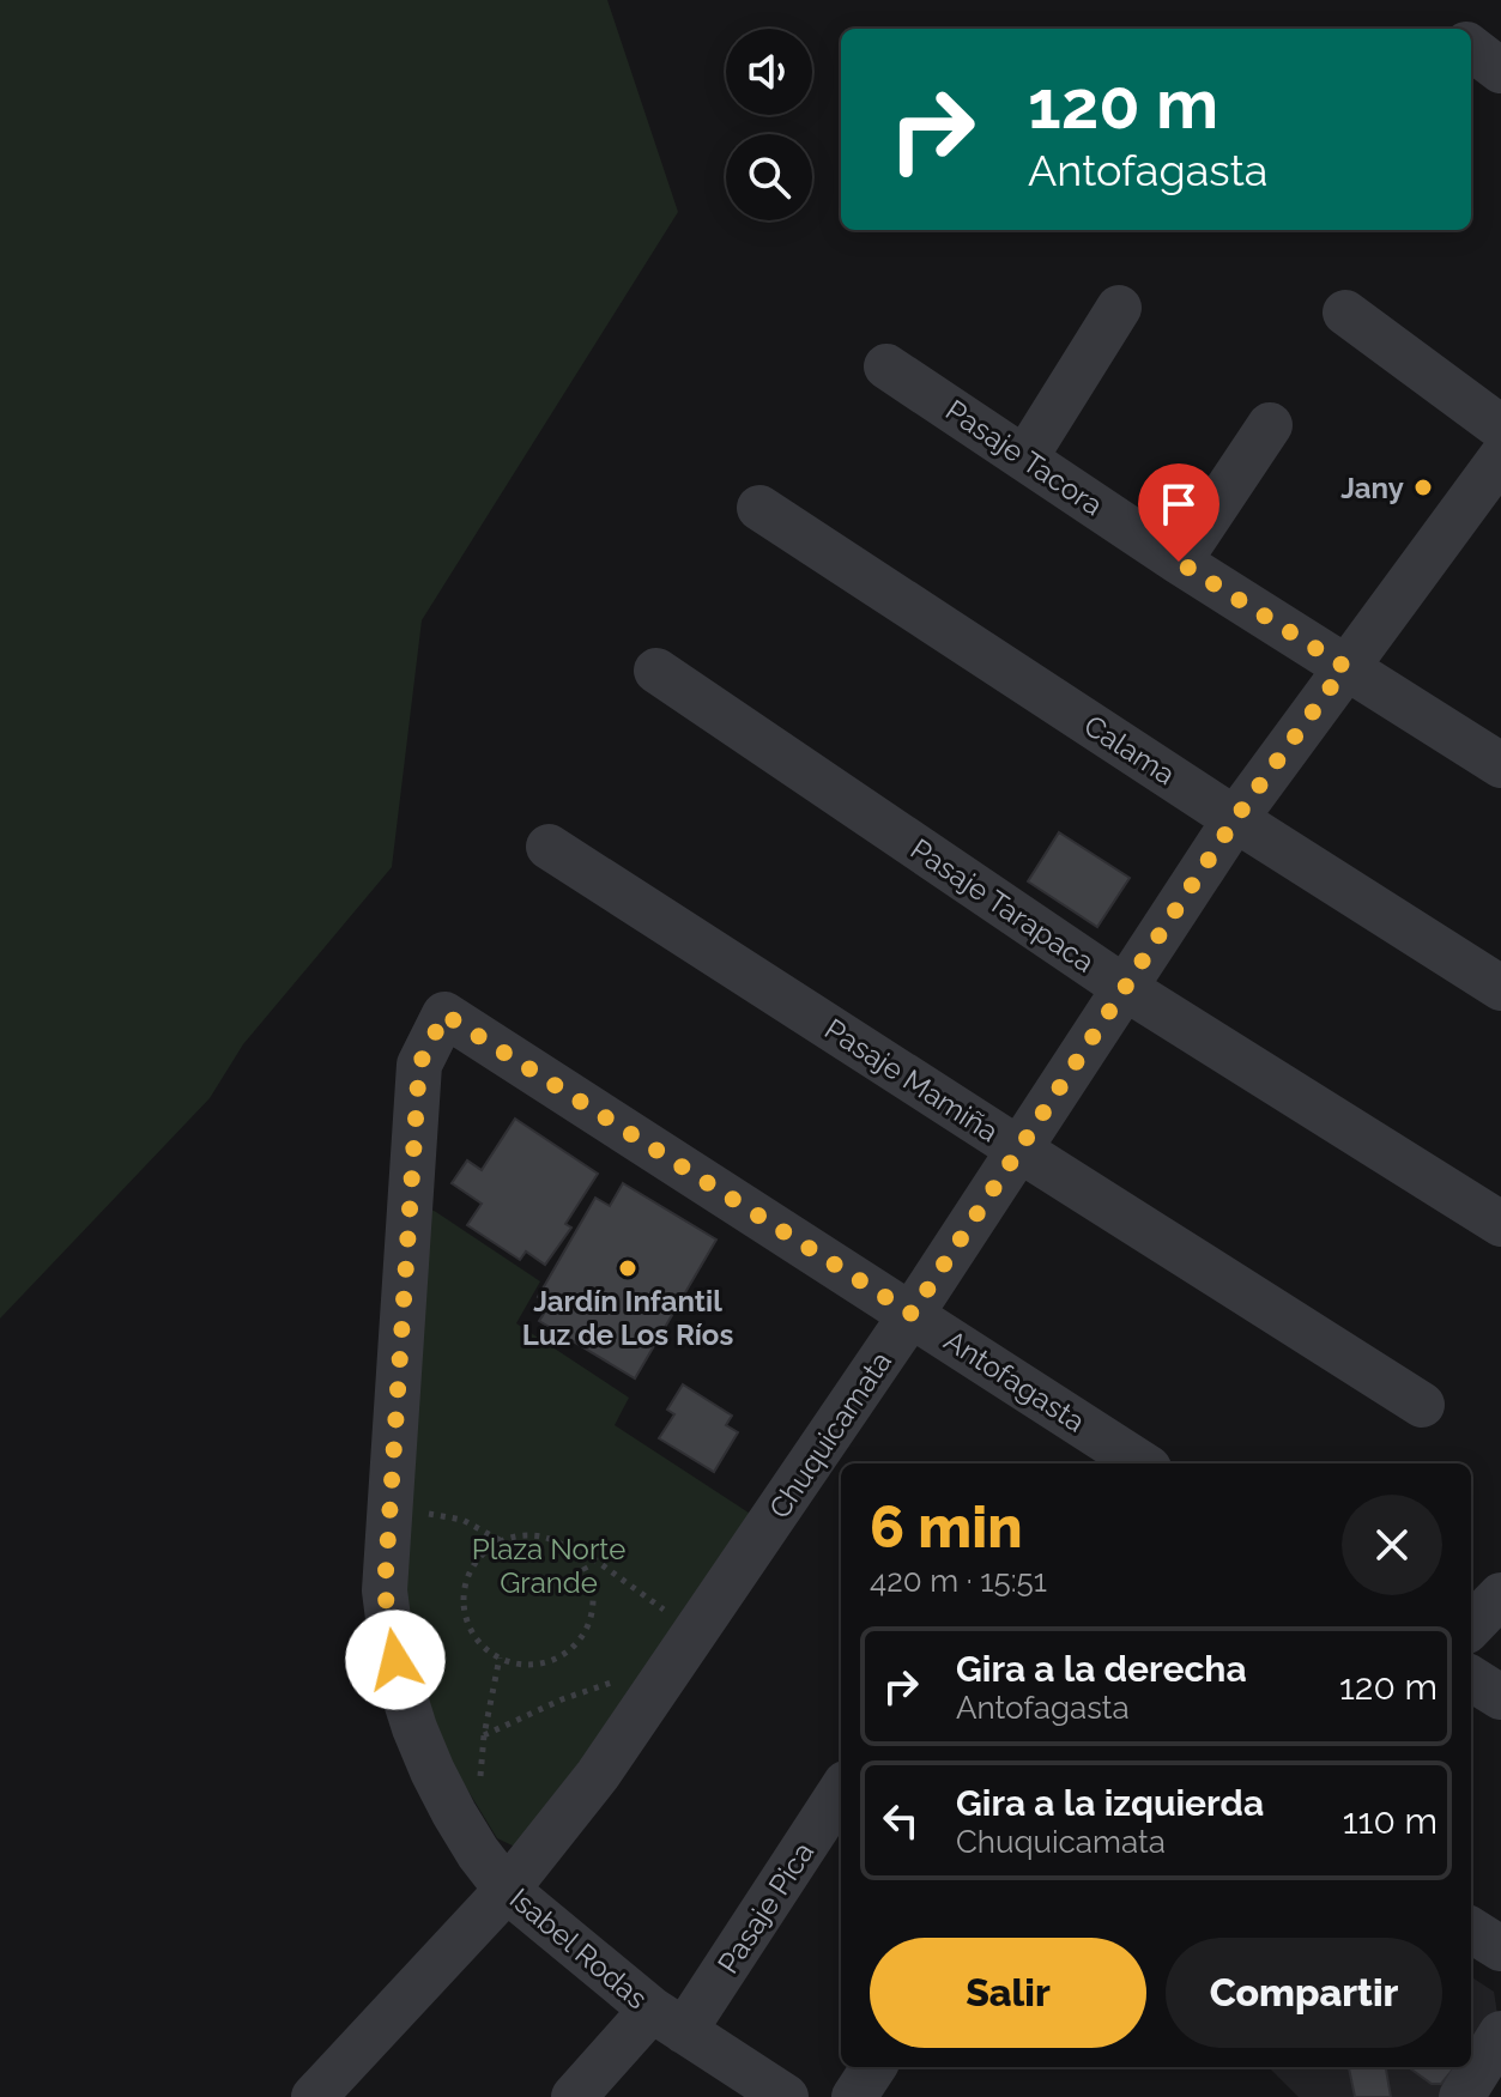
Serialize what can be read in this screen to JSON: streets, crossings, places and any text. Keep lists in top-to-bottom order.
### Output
{
  "streets": {
    "street": [
      "Pasaje Tacora",
      "Calama",
      "Pasaje Tarapaca",
      "Pasaje Mamiña",
      "Antofagasta",
      "Chuquicamata",
      "Pasaje Pica",
      "Isabel Rodas"
    ]
  },
  "crossings": [
    ["Pasaje Tacora", "Chuquicamata"],
    ["Calama", "Chuquicamata"],
    ["Pasaje Tarapaca", "Chuquicamata"],
    ["Pasaje Mamiña", "Chuquicamata"],
    ["Antofagasta", "Chuquicamata"],
    ["Antofagasta", "Isabel Rodas"],
    ["Chuquicamata", "Isabel Rodas"],
    ["Pasaje Pica", "Isabel Rodas"]
  ],
  "parks": ["Plaza Norte Grande"],
  "places": ["Jany", "Jardín Infantil Luz de Los Ríos"],
  "page": {
    "turn": ["120 m", "Antofagasta"],
    "heading": ["6 min", "420 m · 15:51"],
    "list": [
      {
        "name": "Gira a la derecha",
        "note": "Antofagasta",
        "value": "120 m"
      },
      {
        "name": "Gira a la izquierda",
        "note": "Chuquicamata",
        "value": "110 m"
      }
    ],
    "buttons": ["Salir", "Compartir"]
  }
}
